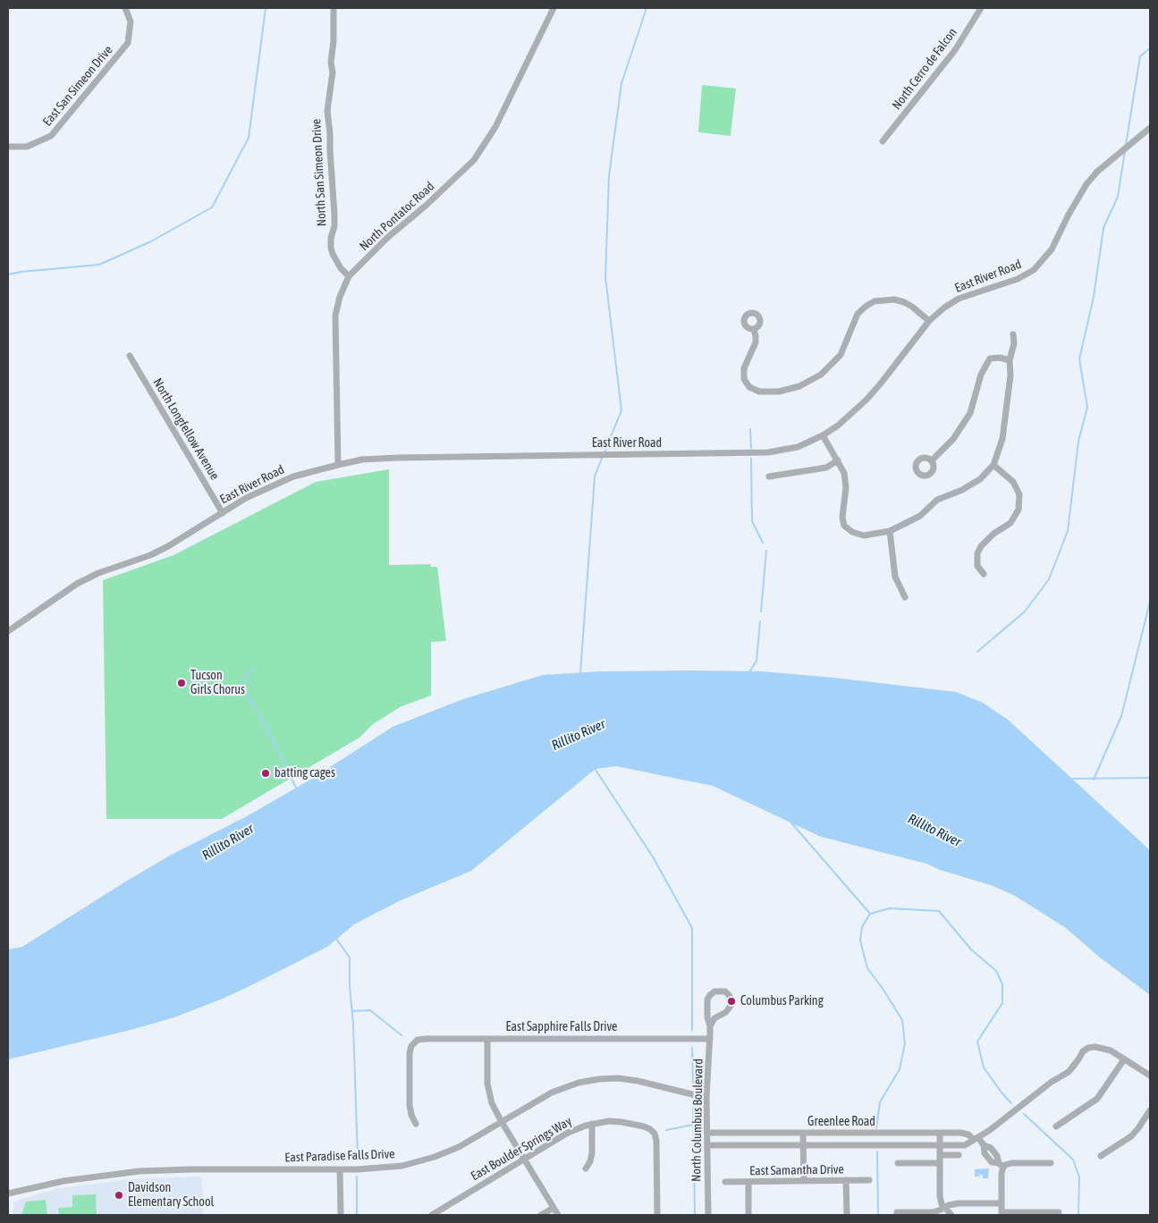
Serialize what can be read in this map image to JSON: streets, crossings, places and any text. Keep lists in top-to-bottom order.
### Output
{
  "streets": {
    "street": [
      "North Cerro de Falcon",
      "East San Simeon Drive",
      "North San Simeon Drive",
      "North Pontatoc Road",
      "East River Road",
      "North Longfellow Avenue",
      "East Sapphire Falls Drive",
      "North Columbus Boulevard",
      "Greenlee Road",
      "East Boulder Springs Way",
      "East Paradise Falls Drive",
      "East Samantha Drive"
    ]
  },
  "crossings": [
    ["North San Simeon Drive", "North Pontatoc Road"],
    ["North Pontatoc Road", "East River Road"],
    ["East River Road", "North Longfellow Avenue"],
    ["East Sapphire Falls Drive", "North Columbus Boulevard"],
    ["North Columbus Boulevard", "Greenlee Road"],
    ["North Columbus Boulevard", "East Paradise Falls Drive"]
  ],
  "water": ["Rillito River"],
  "places": [
    "Tucson Girls Chorus",
    "batting cages",
    "Columbus Parking",
    "Davidson Elementary School"
  ]
}
